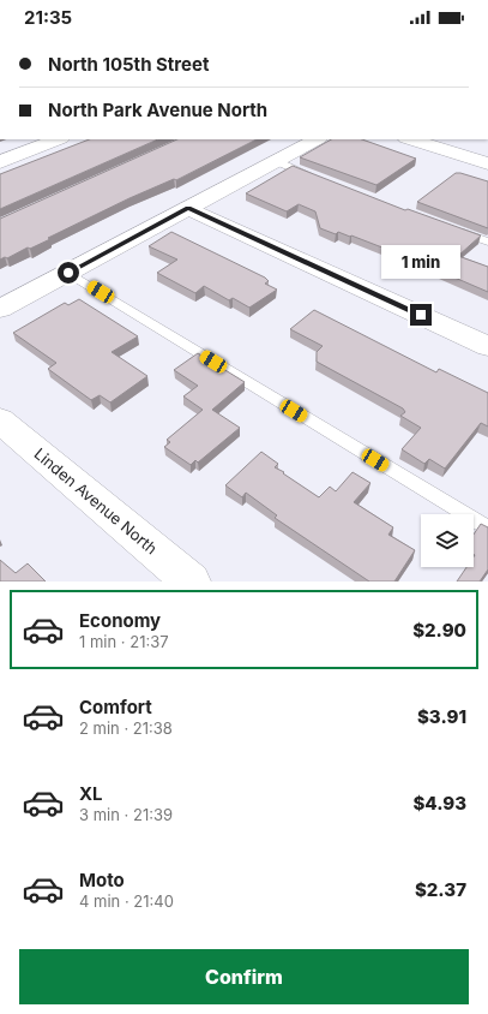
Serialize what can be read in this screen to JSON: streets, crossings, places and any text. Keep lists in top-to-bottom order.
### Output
{
  "streets": {
    "street": ["Linden Avenue North"]
  },
  "page": {
    "status": "21:35",
    "banner": ["North 105th Street", "North Park Avenue North"],
    "bubble": "1 min",
    "list": [
      {
        "name": "Economy",
        "note": "1 min · 21:37",
        "value": "$2.90"
      },
      {
        "name": "Comfort",
        "note": "2 min · 21:38",
        "value": "$3.91"
      },
      {
        "name": "XL",
        "note": "3 min · 21:39",
        "value": "$4.93"
      },
      {
        "name": "Moto",
        "note": "4 min · 21:40",
        "value": "$2.37"
      }
    ],
    "buttons": "Confirm"
  }
}
